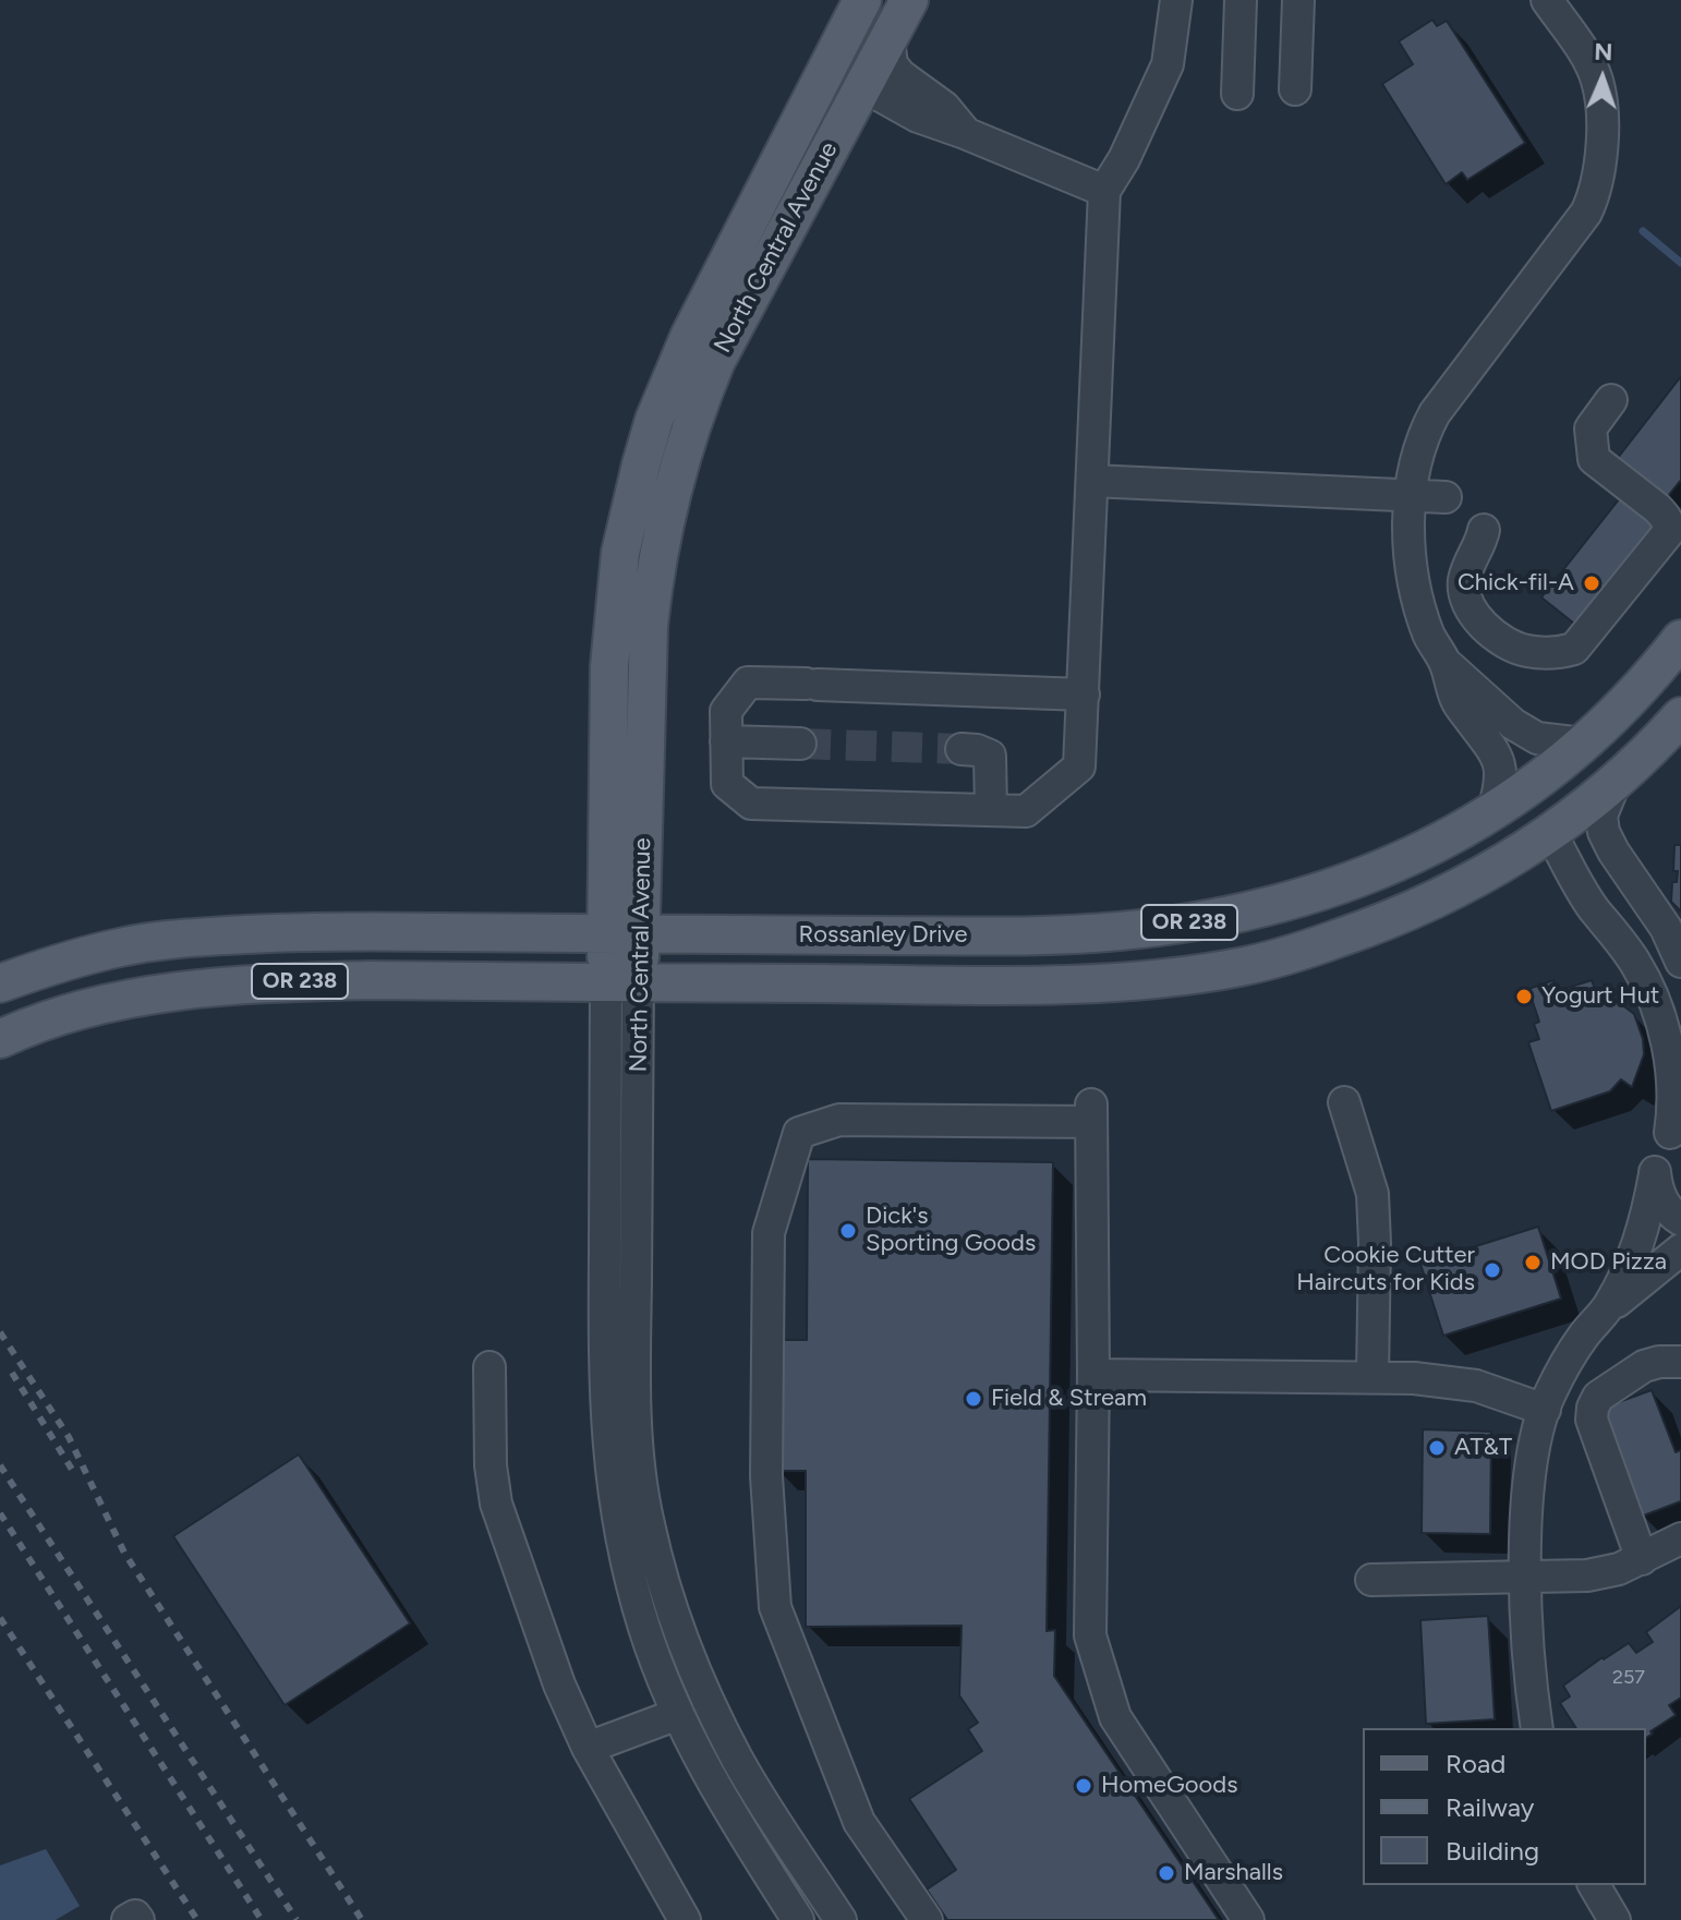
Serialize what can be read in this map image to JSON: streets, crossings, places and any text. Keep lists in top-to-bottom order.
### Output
{
  "streets": {
    "main road": ["North Central Avenue", "OR 238", "Rossanley Drive"]
  },
  "crossings": [
    ["North Central Avenue", "Rossanley Drive"],
    ["OR 238", "Rossanley Drive"]
  ],
  "places": [
    "Chick-fil-A",
    "Yogurt Hut",
    "Dick's Sporting Goods",
    "MOD Pizza",
    "Cookie Cutter Haircuts for Kids",
    "Field & Stream",
    "AT&T",
    "HomeGoods",
    "Marshalls"
  ],
  "house_numbers": ["257"],
  "legend": ["Road", "Railway", "Building"],
  "north": "top"
}
